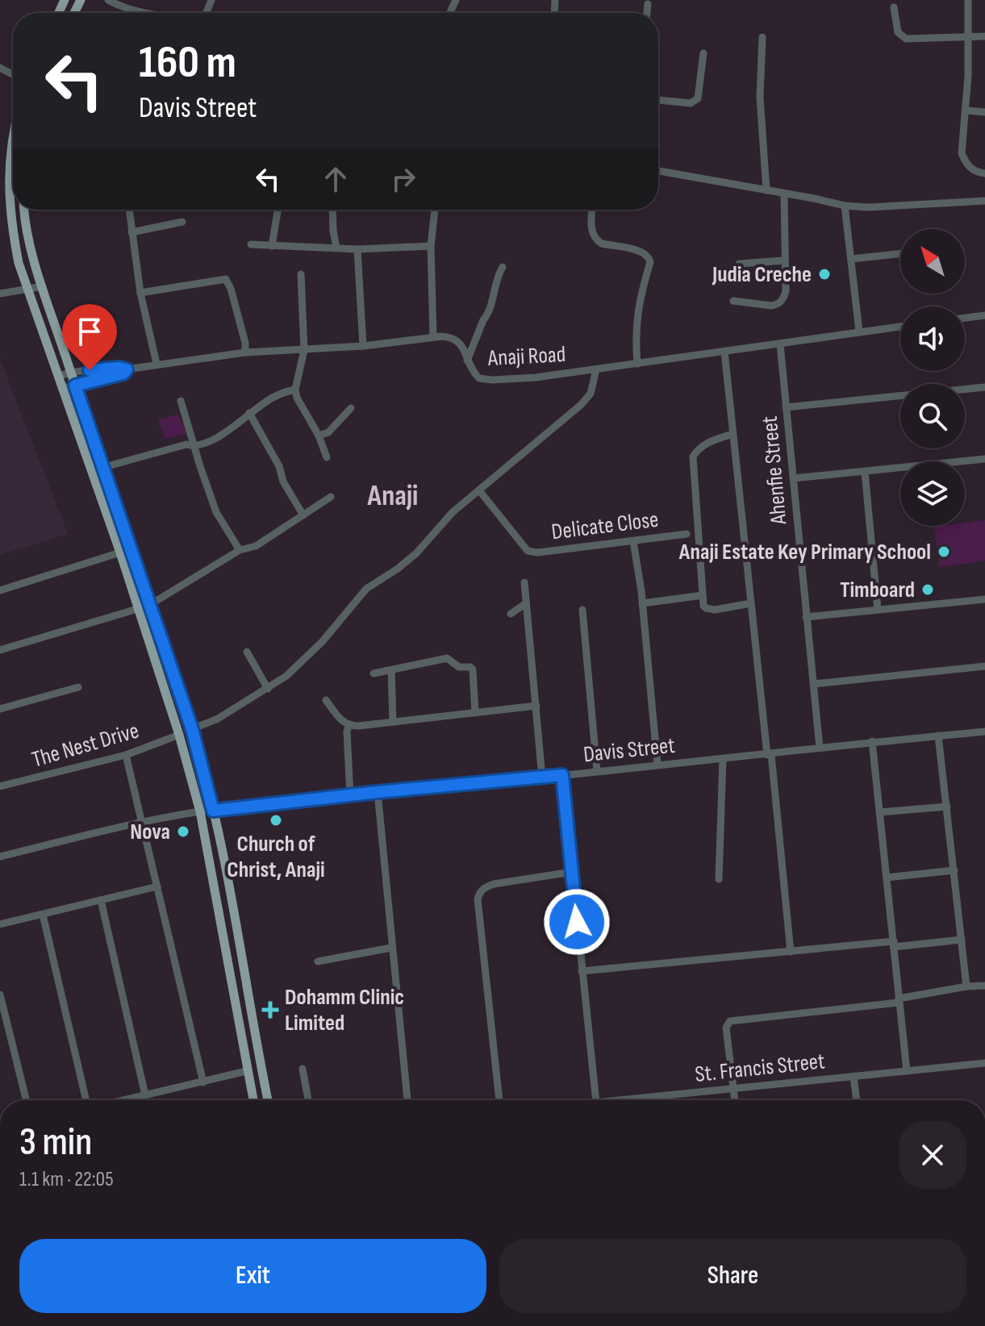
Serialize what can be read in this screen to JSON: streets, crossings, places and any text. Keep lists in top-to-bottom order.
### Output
{
  "streets": {
    "street": [
      "Anaji Road",
      "Ahenfie Street",
      "Delicate Close",
      "The Nest Drive",
      "Davis Street",
      "St. Francis Street"
    ]
  },
  "crossings": [
    ["Anaji Road", "Ahenfie Street"],
    ["Ahenfie Street", "Davis Street"]
  ],
  "districts": ["Anaji"],
  "places": {
    "other": [
      "Judia Creche",
      "Anaji Estate Key Primary School",
      "Timboard",
      "Church of Christ, Anaji",
      "Nova"
    ],
    "health": ["Dohamm Clinic Limited"]
  },
  "north": "top left",
  "page": {
    "turn": ["160 m", "Davis Street"],
    "heading": ["3 min", "1.1 km · 22:05"],
    "buttons": ["Exit", "Share"]
  }
}
